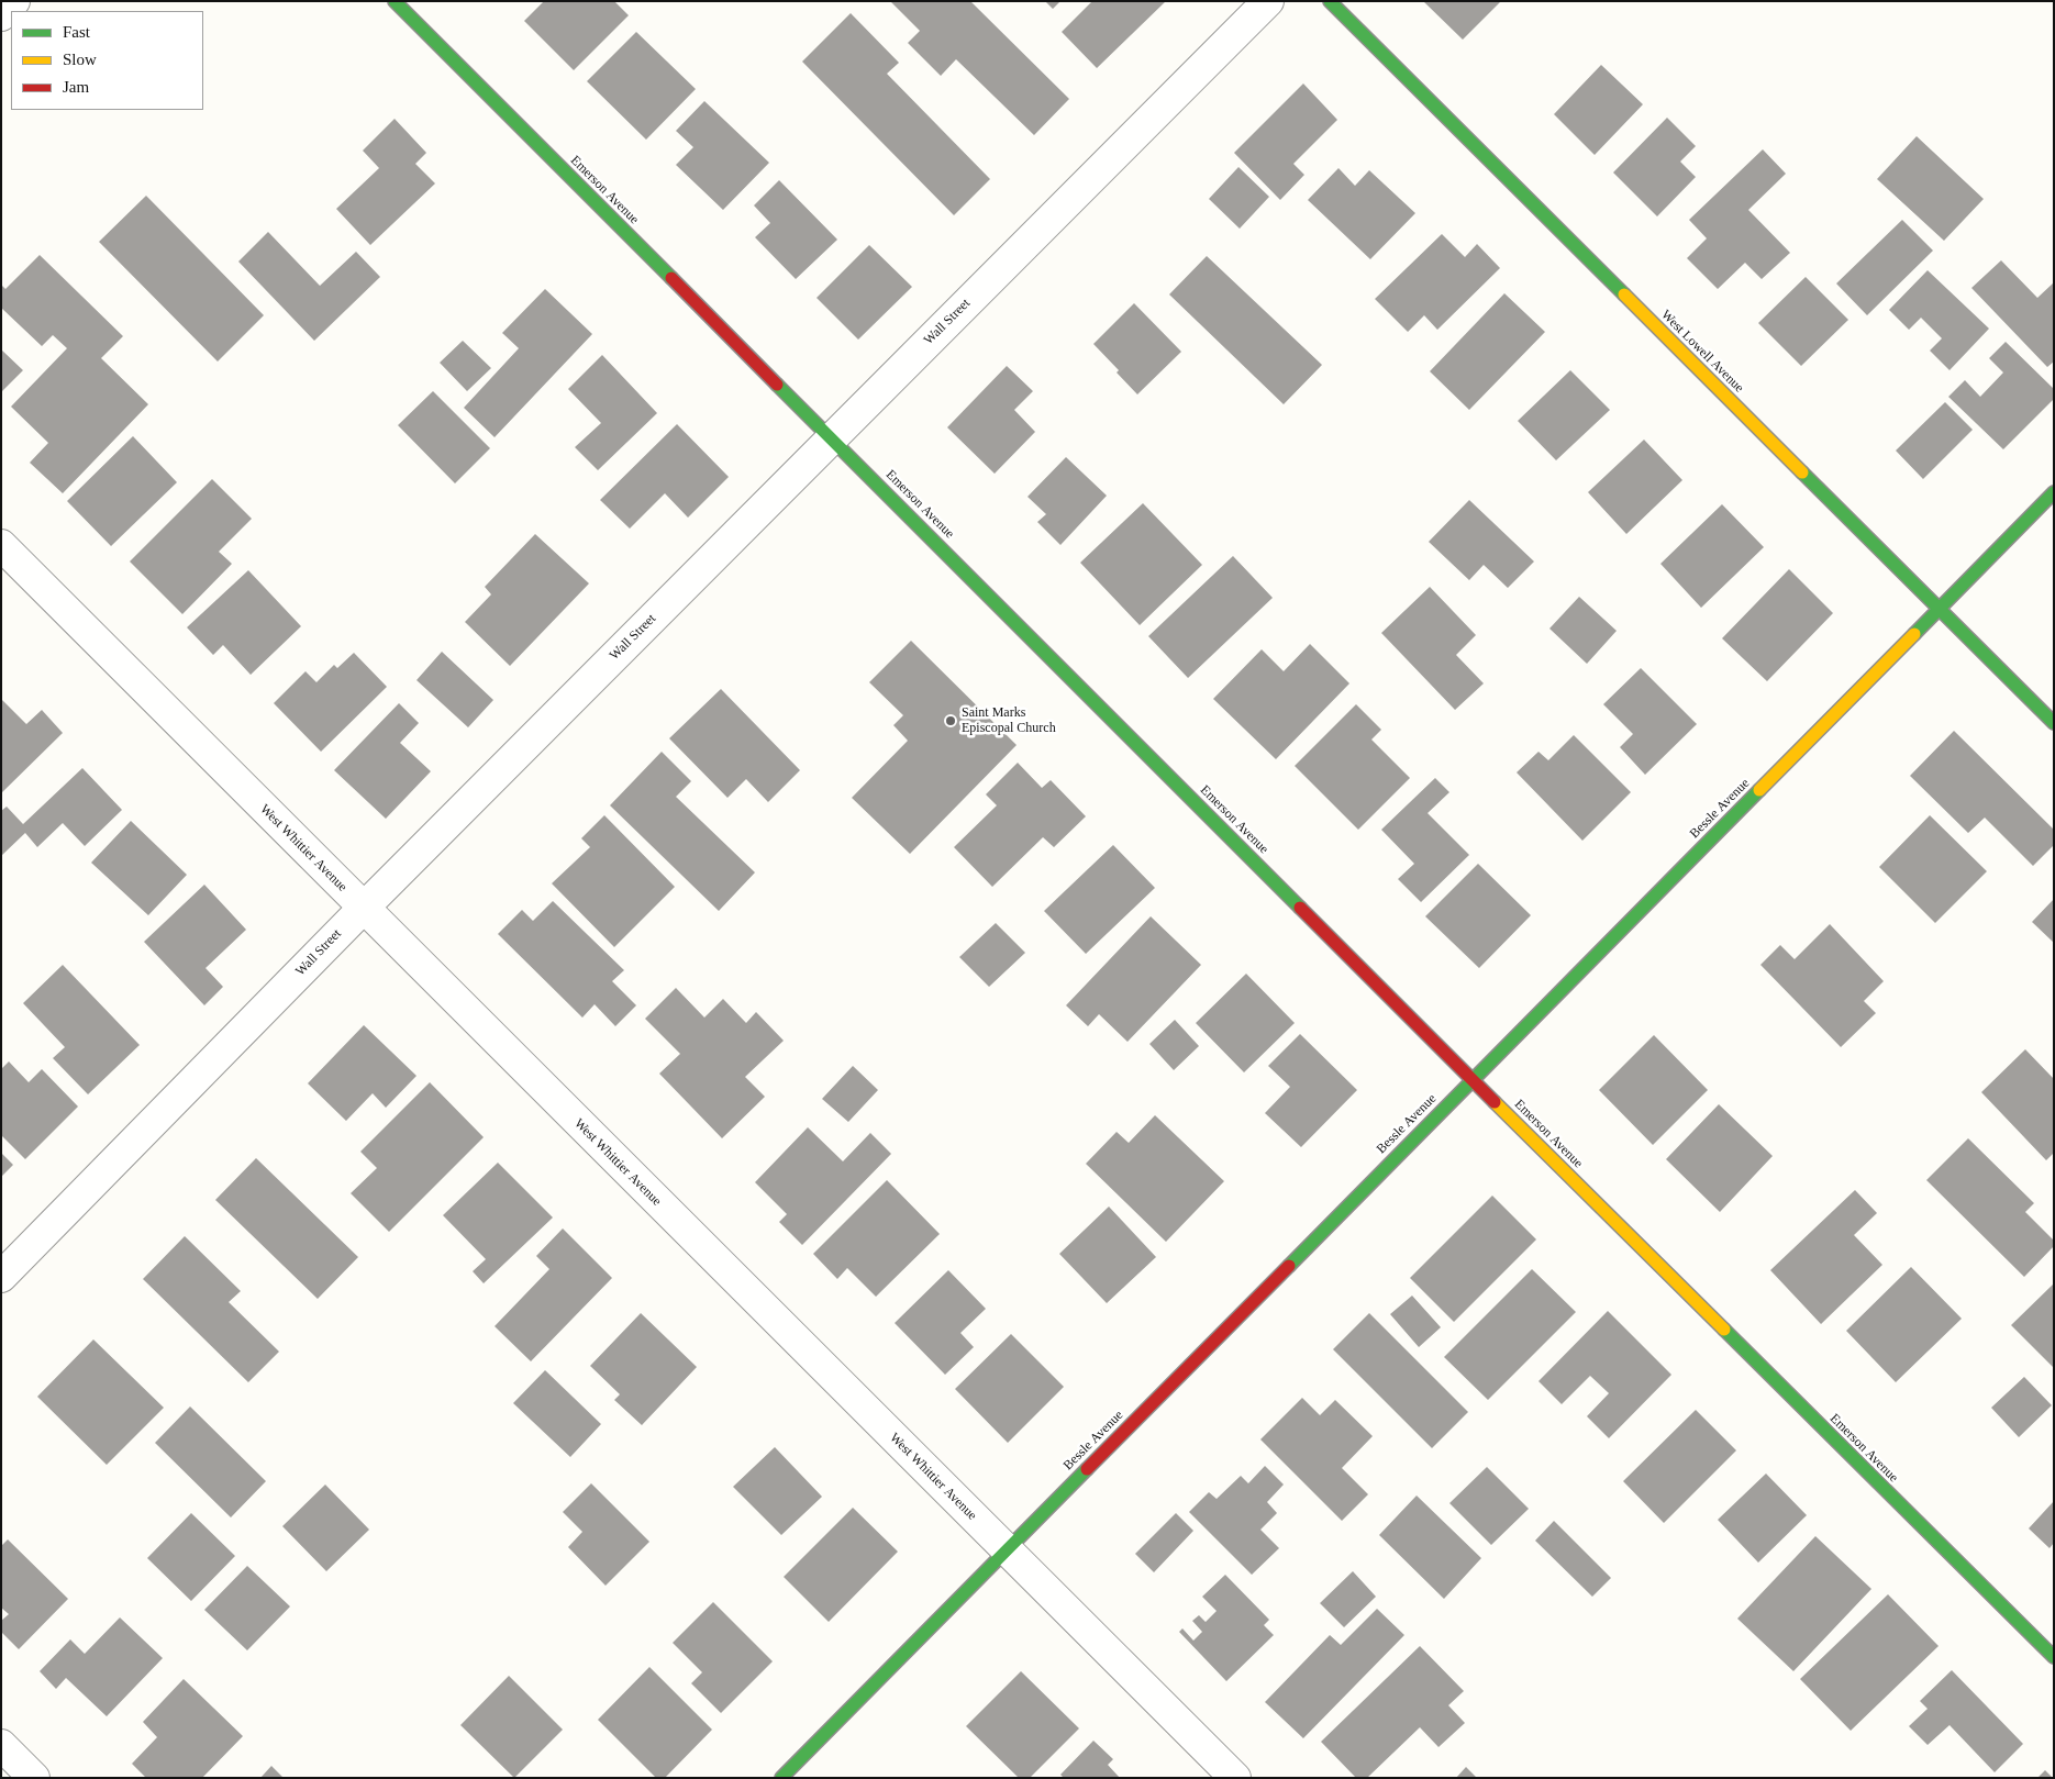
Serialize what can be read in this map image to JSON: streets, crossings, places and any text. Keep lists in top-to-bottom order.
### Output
{
  "streets": {
    "street": [
      "Emerson Avenue",
      "Wall Street",
      "West Lowell Avenue",
      "Bessle Avenue",
      "West Whittier Avenue"
    ]
  },
  "crossings": [
    ["Emerson Avenue", "Wall Street"],
    ["Emerson Avenue", "Bessle Avenue"],
    ["Wall Street", "West Whittier Avenue"],
    ["West Lowell Avenue", "Bessle Avenue"],
    ["Bessle Avenue", "West Whittier Avenue"]
  ],
  "places": ["Saint Marks Episcopal Church"],
  "legend": ["Fast", "Slow", "Jam"]
}
